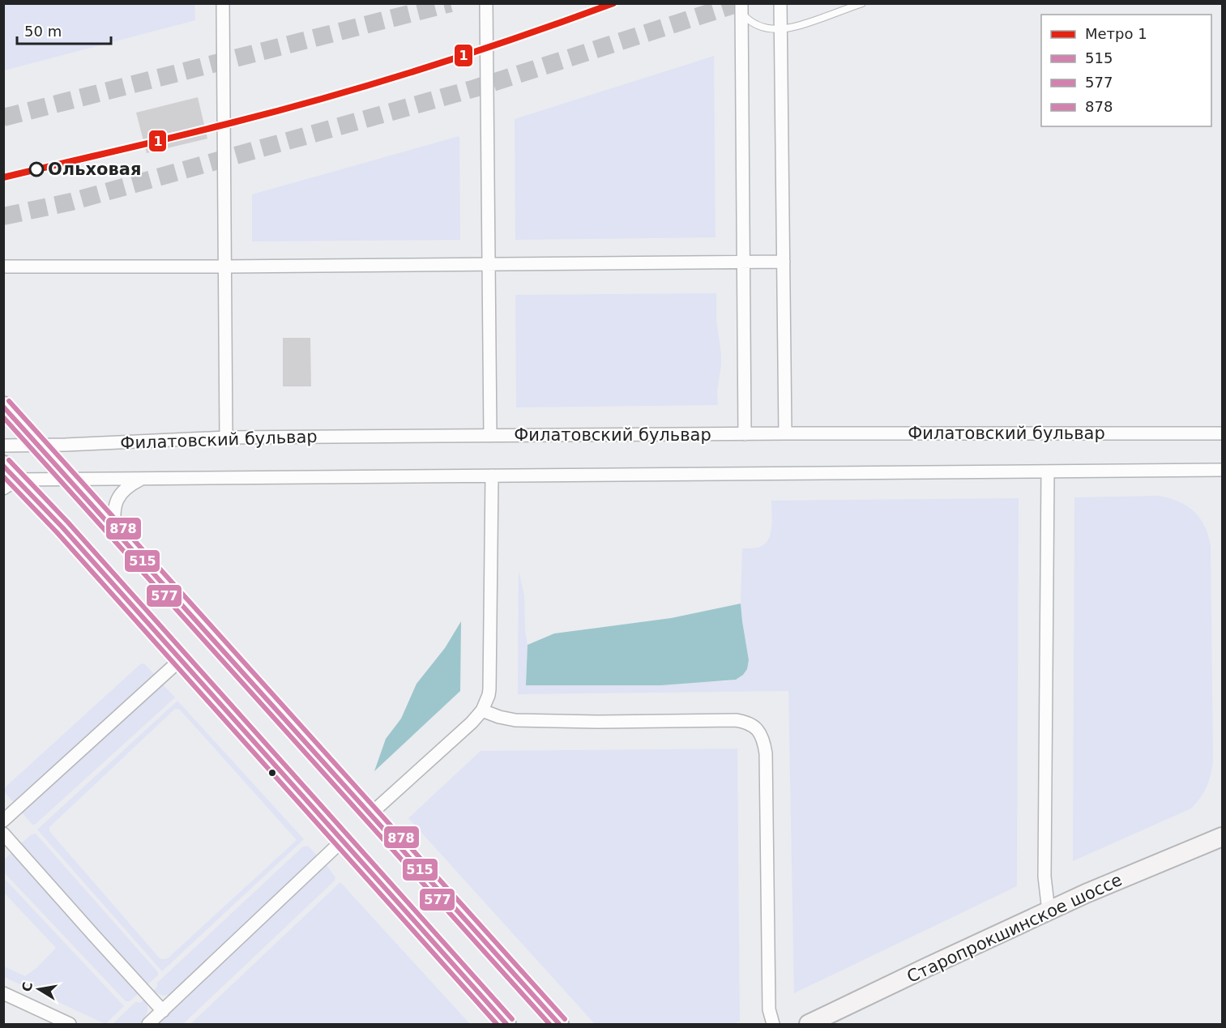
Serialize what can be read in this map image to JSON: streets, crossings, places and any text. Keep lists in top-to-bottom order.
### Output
{
  "streets": {
    "street": ["Филатовский бульвар", "Старопрокшинское шоссе"]
  },
  "places": ["Ольховая"],
  "lines": [
    "metro line 1",
    "transit line 878",
    "transit line 515",
    "transit line 577"
  ],
  "legend": [
    "Метро 1",
    "515",
    "577",
    "878"
  ],
  "scale_bar": "50 m",
  "north": "left"
}
